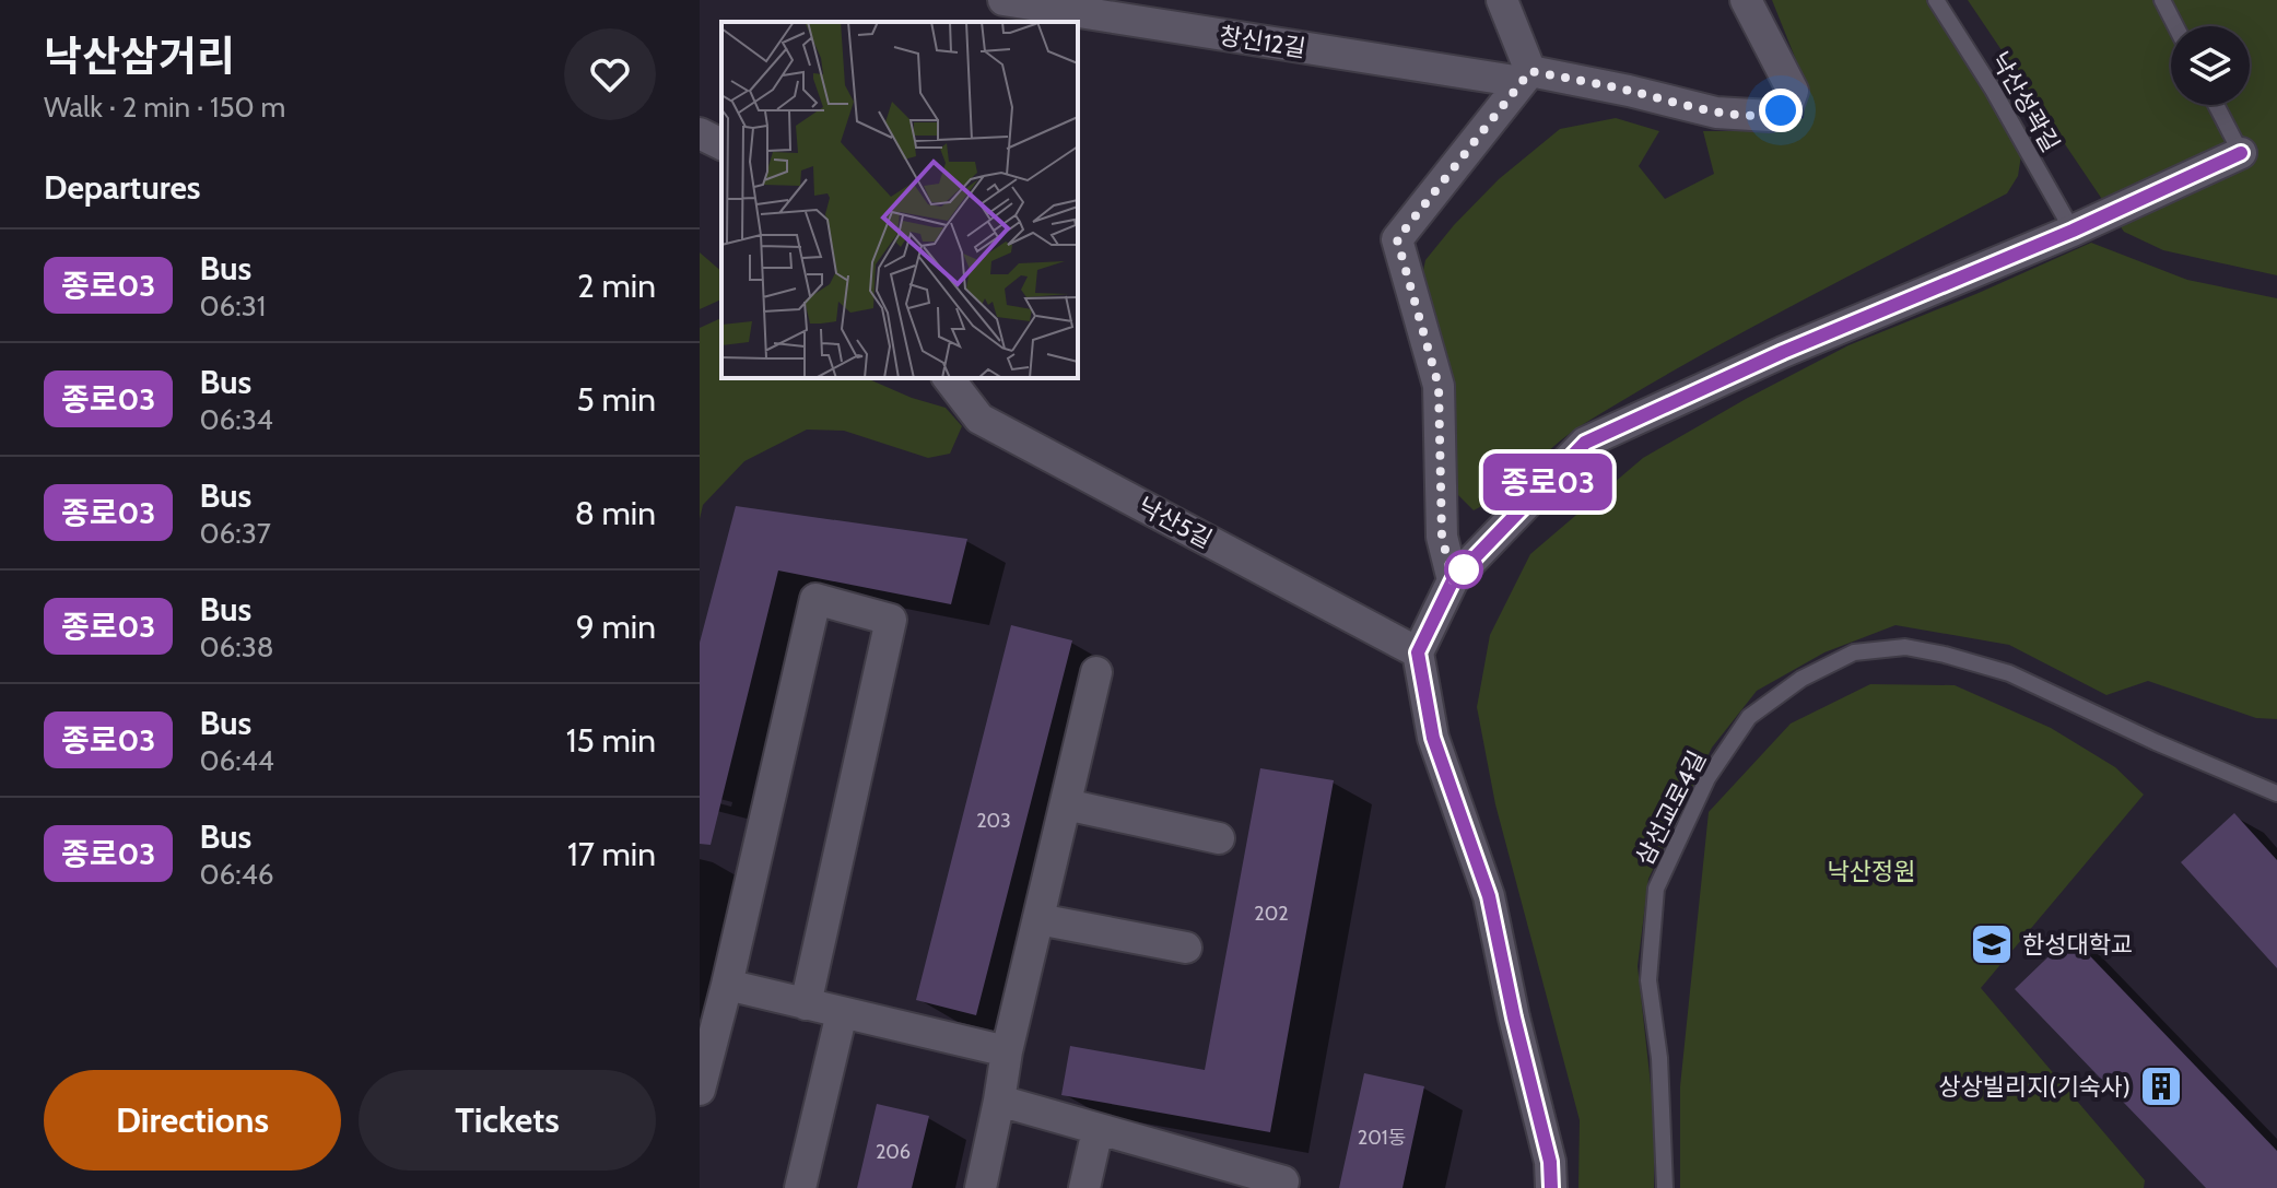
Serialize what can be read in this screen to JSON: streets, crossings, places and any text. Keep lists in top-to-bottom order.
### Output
{
  "streets": {
    "street": ["창신12길", "낙산5길"],
    "lane": ["낙산성곽길", "삼선교로4길"]
  },
  "parks": ["낙산정원"],
  "places": {
    "school or university": ["한성대학교"],
    "building": ["상상빌리지(기숙사)"]
  },
  "lines": ["bus line 종로03"],
  "house_numbers": [
    "203",
    "202",
    "201동",
    "206"
  ],
  "page": {
    "heading": [
      ["낙산삼거리", "Walk · 2 min · 150 m"],
      "Departures"
    ],
    "on_map": "종로03",
    "list": [
      {
        "mark": "종로03",
        "name": "Bus",
        "note": "06:31",
        "value": "2 min"
      },
      {
        "mark": "종로03",
        "name": "Bus",
        "note": "06:34",
        "value": "5 min"
      },
      {
        "mark": "종로03",
        "name": "Bus",
        "note": "06:37",
        "value": "8 min"
      },
      {
        "mark": "종로03",
        "name": "Bus",
        "note": "06:38",
        "value": "9 min"
      },
      {
        "mark": "종로03",
        "name": "Bus",
        "note": "06:44",
        "value": "15 min"
      },
      {
        "mark": "종로03",
        "name": "Bus",
        "note": "06:46",
        "value": "17 min"
      }
    ],
    "buttons": ["Directions", "Tickets"]
  }
}
